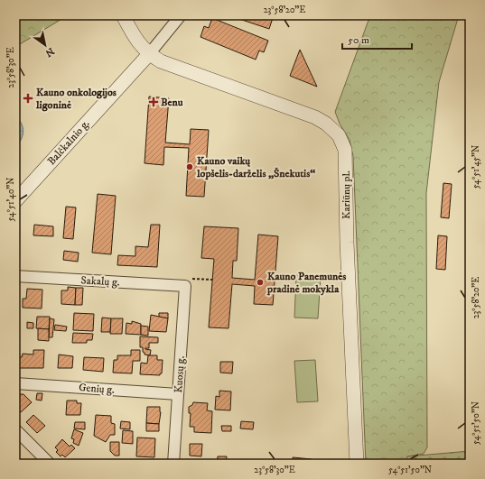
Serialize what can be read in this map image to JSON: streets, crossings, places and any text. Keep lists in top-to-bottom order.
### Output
{
  "streets": {
    "street": [
      "Balčkalnio g.",
      "Kariūnų pl.",
      "Sakalų g.",
      "Kuosų g.",
      "Genių g."
    ]
  },
  "crossings": [
    ["Balčkalnio g.", "Kariūnų pl."],
    ["Sakalų g.", "Kuosų g."],
    ["Kuosų g.", "Genių g."]
  ],
  "places": {
    "health": ["Kauno onkologijos ligoninė", "Benu"],
    "other": ["Kauno vaikų lopšelis-darželis „Šnekutis“", "Kauno Panemunės pradinė mokykla"]
  },
  "scale_bar": "50 m",
  "north": "bottom right",
  "coordinates": [
    "23°58'20\"E",
    "23°58'30\"E",
    "54°51'45\"N",
    "54°51'40\"N",
    "54°51'50\"N"
  ]
}
